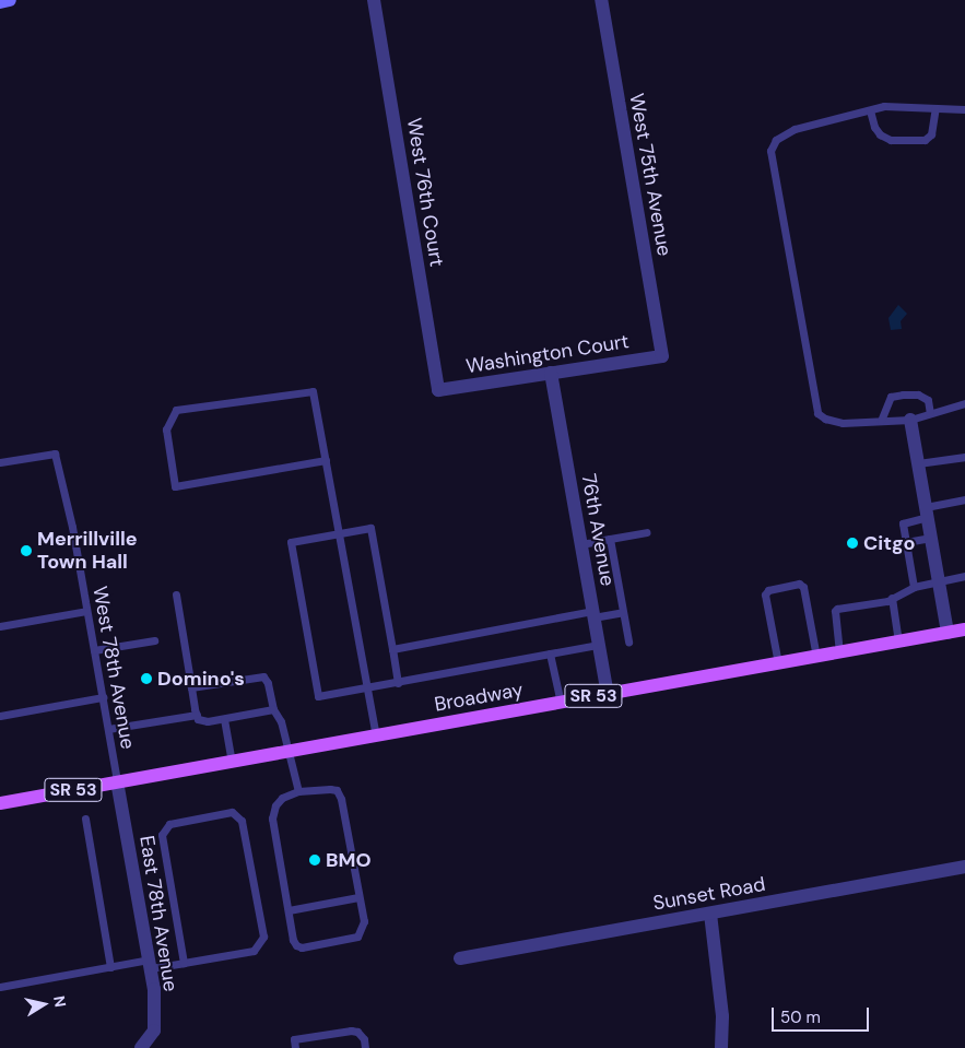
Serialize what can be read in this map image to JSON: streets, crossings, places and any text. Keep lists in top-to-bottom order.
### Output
{
  "streets": {
    "main road": ["SR 53", "Broadway"],
    "street": [
      "West 75th Avenue",
      "West 76th Court",
      "Washington Court",
      "76th Avenue",
      "Sunset Road",
      "East 78th Avenue"
    ],
    "lane": ["West 78th Avenue"]
  },
  "crossings": [
    ["West 75th Avenue", "Washington Court"],
    ["West 76th Court", "Washington Court"],
    ["Washington Court", "76th Avenue"],
    ["76th Avenue", "Broadway"],
    ["West 78th Avenue", "Broadway"],
    ["West 78th Avenue", "East 78th Avenue"],
    ["Broadway", "East 78th Avenue"]
  ],
  "places": [
    "Citgo",
    "Merrillville Town Hall",
    "Domino's",
    "BMO"
  ],
  "scale_bar": "50 m",
  "north": "right"
}
